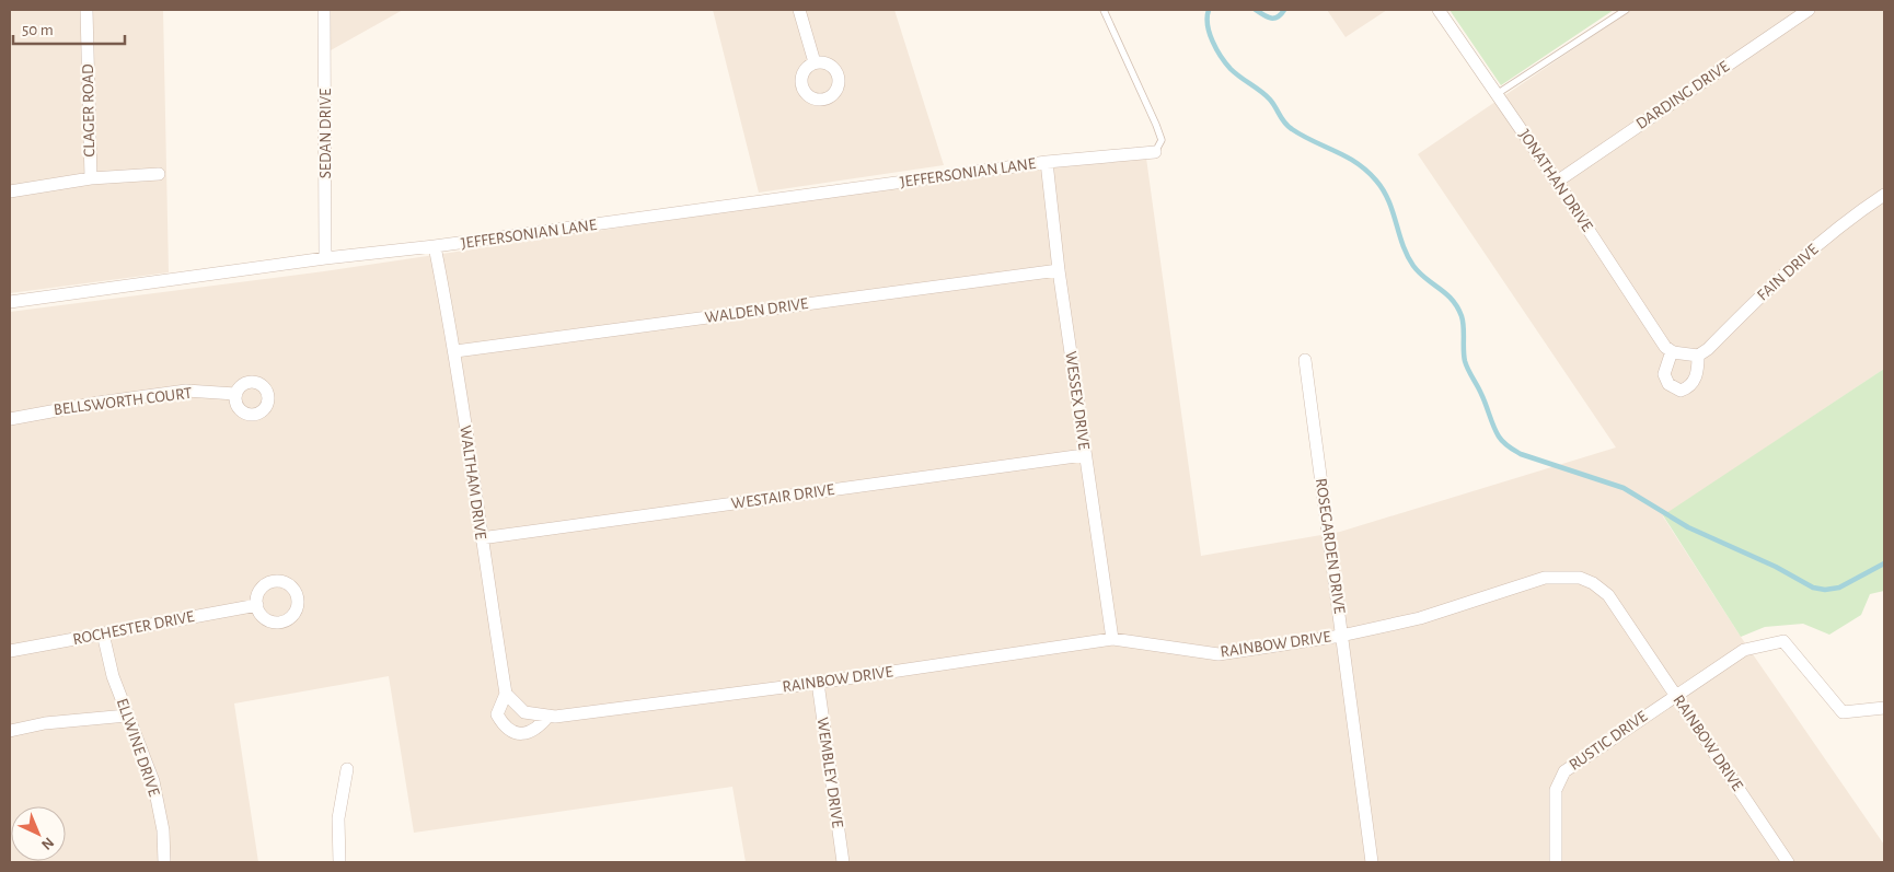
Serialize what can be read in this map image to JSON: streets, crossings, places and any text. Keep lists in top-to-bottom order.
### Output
{
  "streets": {
    "street": [
      "DARDING DRIVE",
      "CLAGER ROAD",
      "SEDAN DRIVE",
      "JEFFERSONIAN LANE",
      "JONATHAN DRIVE",
      "FAIN DRIVE",
      "WALDEN DRIVE",
      "WESSEX DRIVE",
      "BELLSWORTH COURT",
      "WALTHAM DRIVE",
      "WESTAIR DRIVE",
      "ROSEGARDEN DRIVE",
      "ROCHESTER DRIVE",
      "RAINBOW DRIVE",
      "RUSTIC DRIVE",
      "ELLWINE DRIVE",
      "WEMBLEY DRIVE"
    ]
  },
  "crossings": [
    ["DARDING DRIVE", "JONATHAN DRIVE"],
    ["SEDAN DRIVE", "JEFFERSONIAN LANE"],
    ["JEFFERSONIAN LANE", "WESSEX DRIVE"],
    ["JEFFERSONIAN LANE", "WALTHAM DRIVE"],
    ["JONATHAN DRIVE", "FAIN DRIVE"],
    ["WALDEN DRIVE", "WESSEX DRIVE"],
    ["WALDEN DRIVE", "WALTHAM DRIVE"],
    ["WESSEX DRIVE", "WESTAIR DRIVE"],
    ["WESSEX DRIVE", "RAINBOW DRIVE"],
    ["WALTHAM DRIVE", "WESTAIR DRIVE"],
    ["WALTHAM DRIVE", "RAINBOW DRIVE"],
    ["ROSEGARDEN DRIVE", "RAINBOW DRIVE"],
    ["ROCHESTER DRIVE", "ELLWINE DRIVE"],
    ["RAINBOW DRIVE", "RUSTIC DRIVE"],
    ["RAINBOW DRIVE", "WEMBLEY DRIVE"]
  ],
  "scale_bar": "50 m",
  "north": "bottom right"
}
